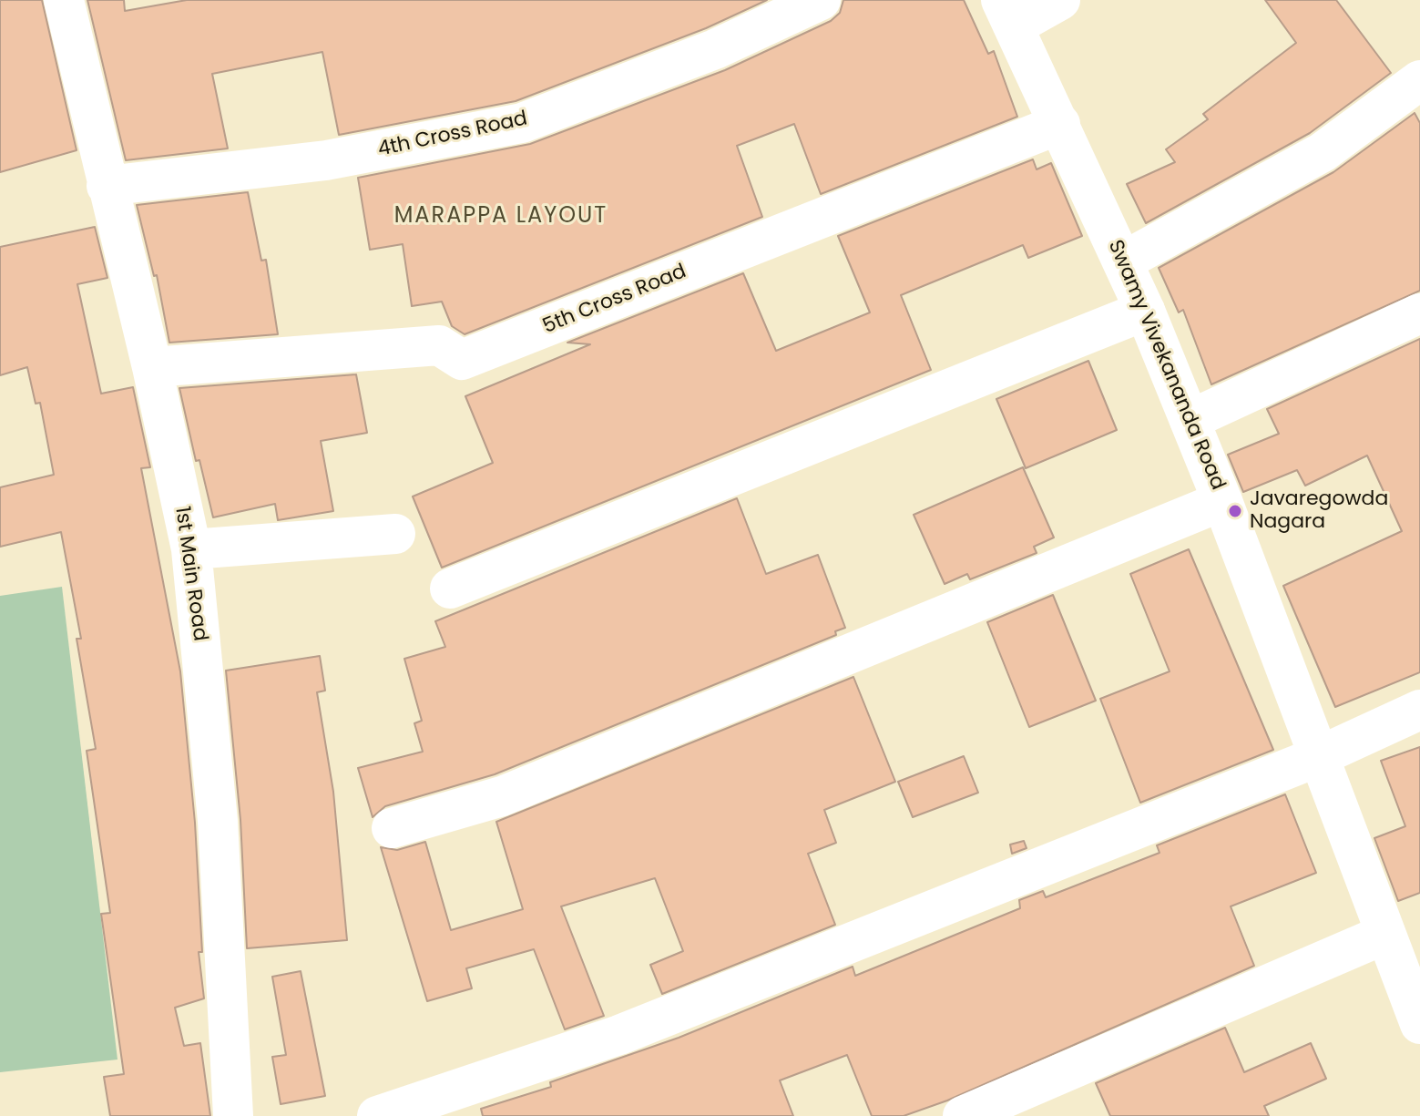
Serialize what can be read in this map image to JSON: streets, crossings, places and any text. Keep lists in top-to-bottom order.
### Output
{
  "streets": {
    "street": [
      "4th Cross Road",
      "5th Cross Road",
      "Swamy Vivekananda Road",
      "1st Main Road"
    ]
  },
  "crossings": [
    ["4th Cross Road", "1st Main Road"],
    ["5th Cross Road", "Swamy Vivekananda Road"],
    ["5th Cross Road", "1st Main Road"]
  ],
  "districts": ["MARAPPA LAYOUT"],
  "places": ["Javaregowda Nagara"]
}
